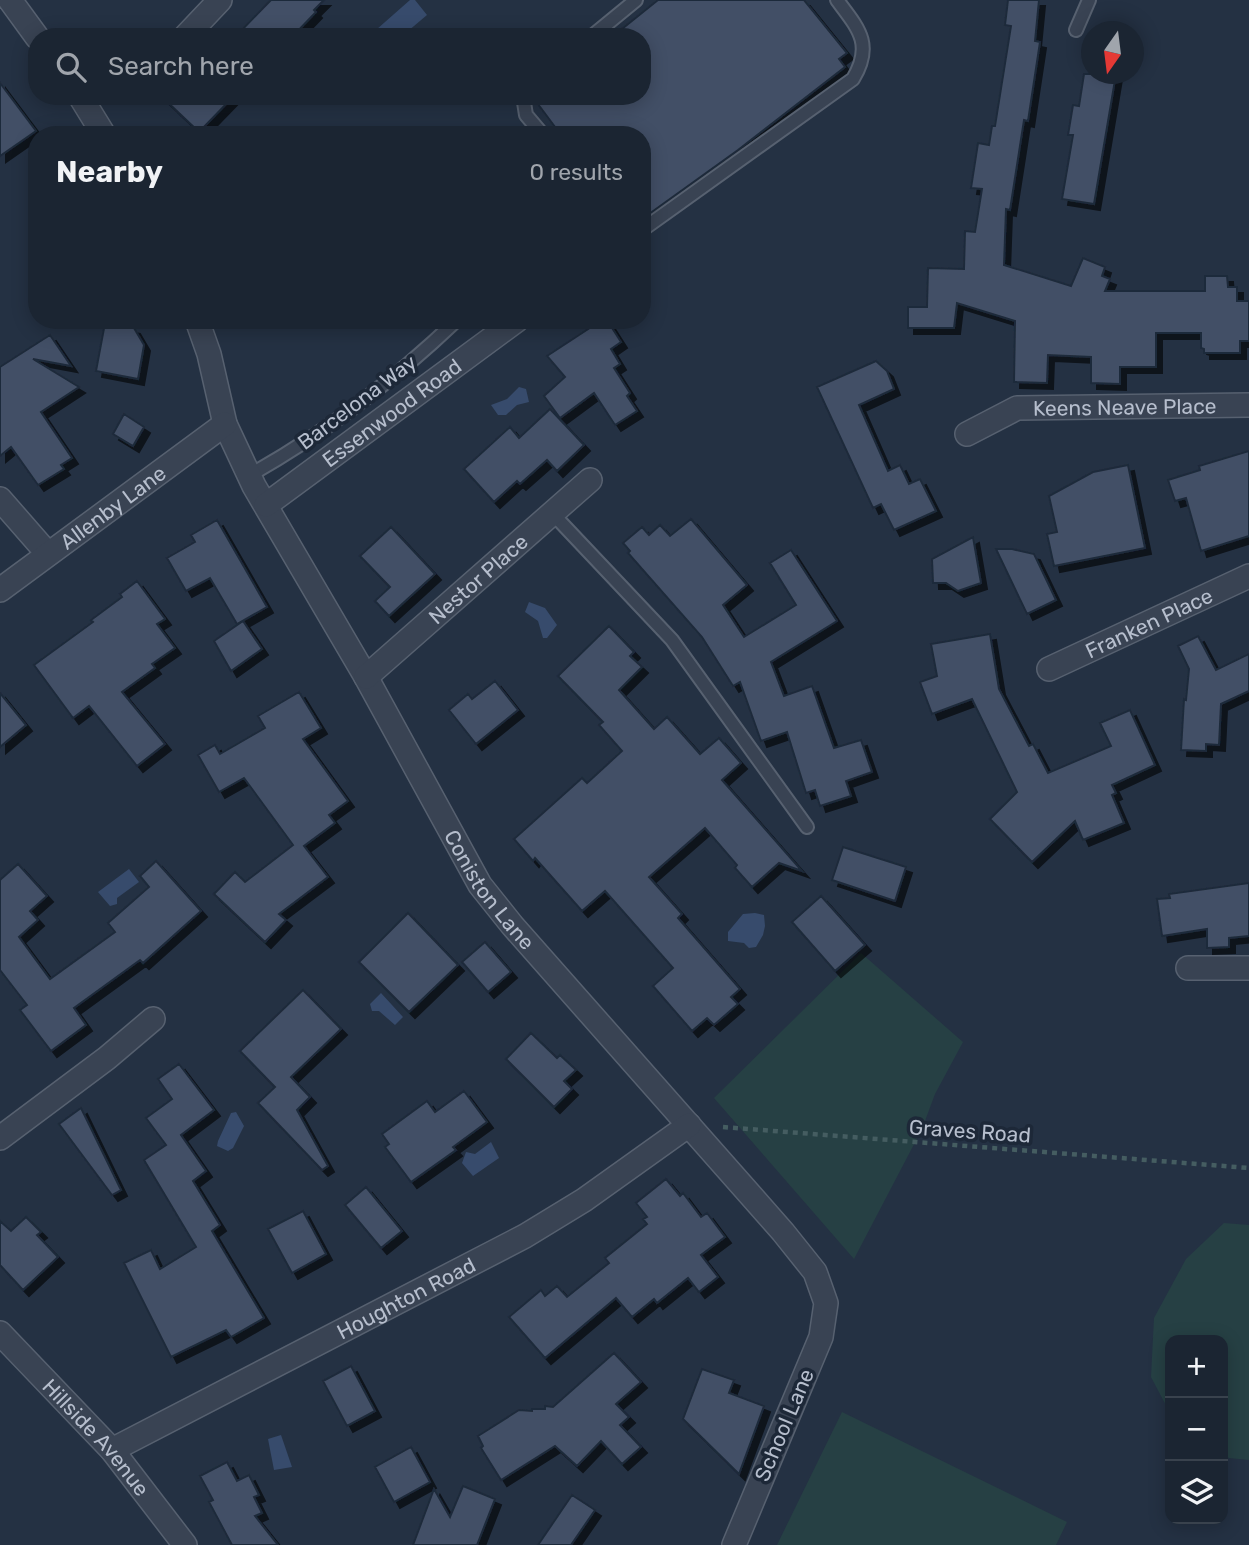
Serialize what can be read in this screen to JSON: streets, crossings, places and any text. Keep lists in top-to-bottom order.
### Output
{
  "streets": {
    "street": [
      "Keens Neave Place",
      "Essenwood Road",
      "Allenby Lane",
      "Nestor Place",
      "Franken Place",
      "Coniston Lane",
      "Houghton Road",
      "School Lane",
      "Hillside Avenue"
    ],
    "lane": ["Barcelona Way"],
    "path": ["Graves Road"]
  },
  "crossings": [
    ["Barcelona Way", "Coniston Lane"],
    ["Essenwood Road", "Coniston Lane"],
    ["Allenby Lane", "Coniston Lane"],
    ["Nestor Place", "Coniston Lane"],
    ["Coniston Lane", "Graves Road"],
    ["Coniston Lane", "Houghton Road"],
    ["Coniston Lane", "School Lane"],
    ["Graves Road", "Houghton Road"],
    ["Houghton Road", "Hillside Avenue"]
  ],
  "north": "bottom",
  "page": {
    "search": "Search here",
    "heading": ["Nearby", "0 results"],
    "map_buttons": ["+", "−"]
  }
}
